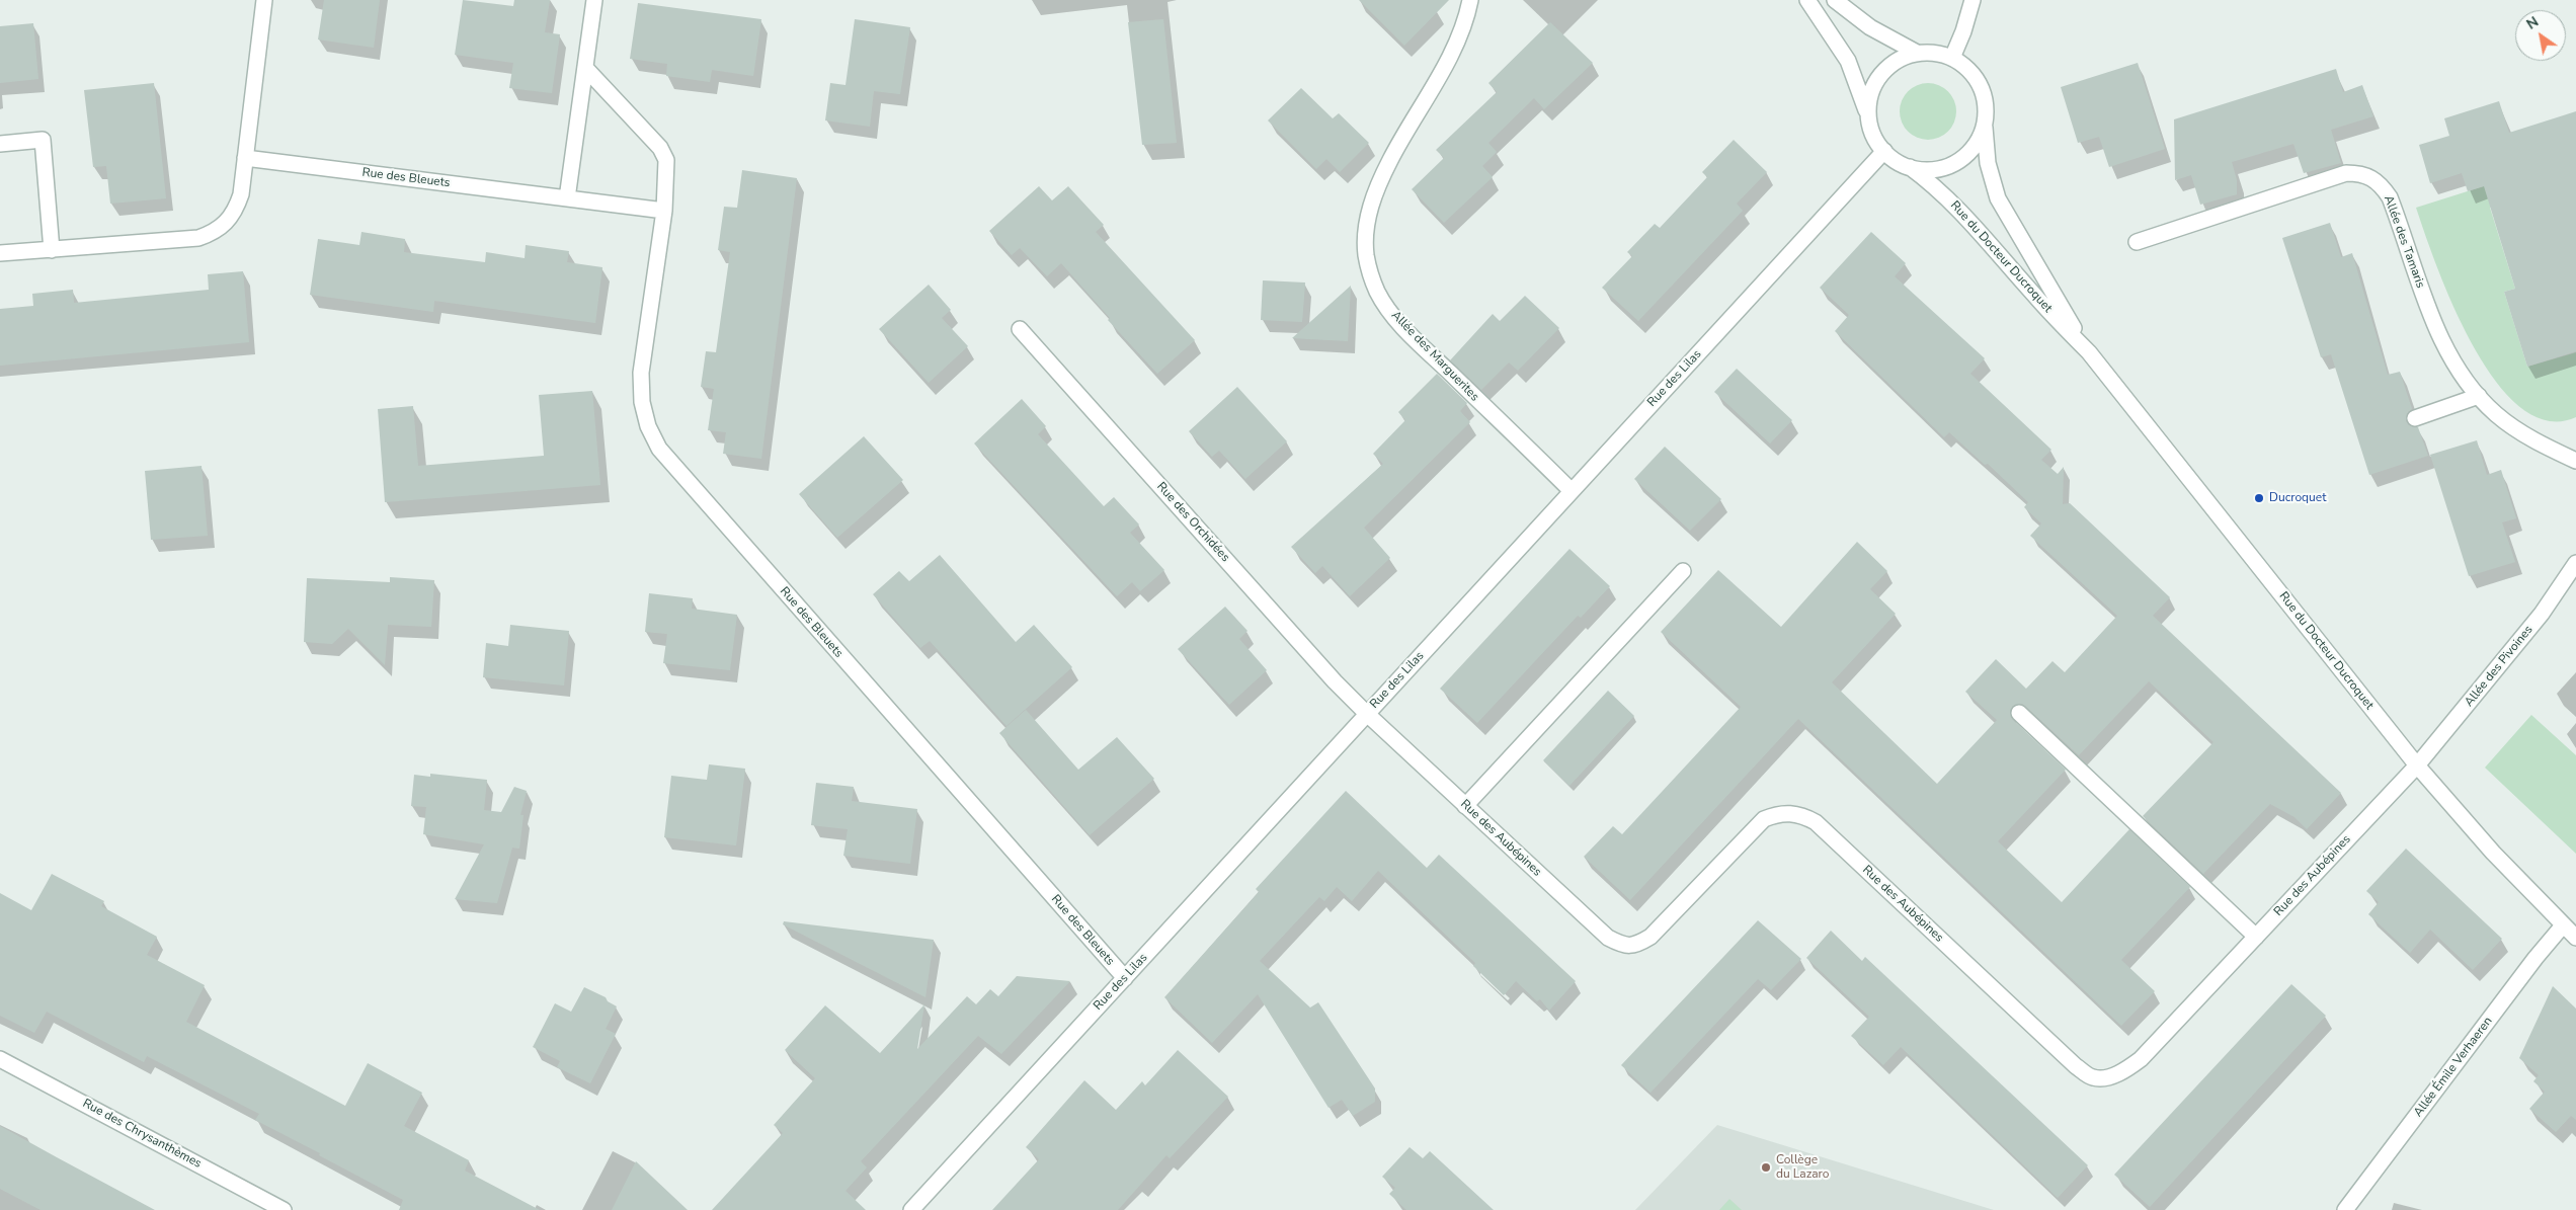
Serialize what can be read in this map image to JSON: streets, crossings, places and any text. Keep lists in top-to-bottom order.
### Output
{
  "streets": {
    "street": [
      "Rue des Bleuets",
      "Allée des Tamaris",
      "Rue du Docteur Ducroquet",
      "Allée des Marguerites",
      "Rue des Lilas",
      "Rue des Orchidées",
      "Allée des Pivoines",
      "Rue des Aubépines",
      "Allée Émile Verhaeren",
      "Rue des Chrysanthèmes"
    ]
  },
  "crossings": [
    ["Rue des Bleuets", "Rue des Lilas"],
    ["Rue du Docteur Ducroquet", "Rue des Lilas"],
    ["Rue du Docteur Ducroquet", "Allée des Pivoines"],
    ["Rue du Docteur Ducroquet", "Rue des Aubépines"],
    ["Rue du Docteur Ducroquet", "Allée Émile Verhaeren"],
    ["Allée des Marguerites", "Rue des Lilas"],
    ["Rue des Lilas", "Rue des Orchidées"],
    ["Rue des Lilas", "Rue des Aubépines"],
    ["Rue des Orchidées", "Rue des Aubépines"],
    ["Allée des Pivoines", "Rue des Aubépines"]
  ],
  "places": ["Ducroquet", "Collège du Lazaro"],
  "north": "top left"
}
